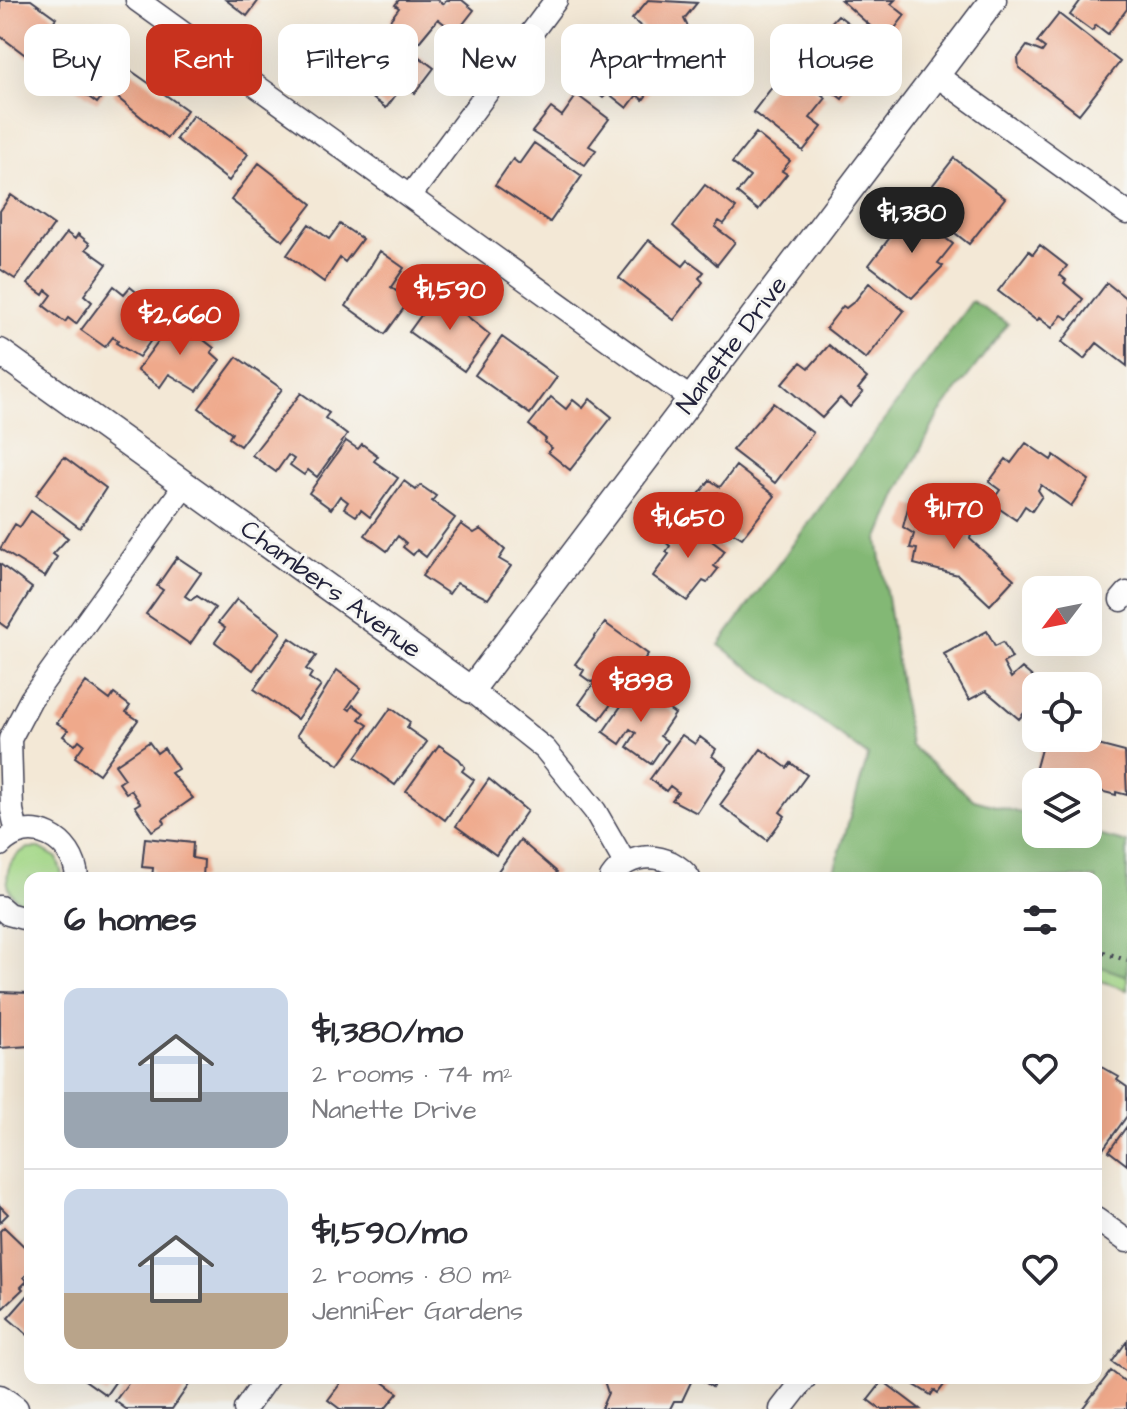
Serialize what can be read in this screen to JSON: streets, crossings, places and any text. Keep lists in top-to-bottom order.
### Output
{
  "streets": {
    "street": ["Nanette Drive", "Chambers Avenue"]
  },
  "crossings": [
    ["Nanette Drive", "Chambers Avenue"]
  ],
  "north": "bottom left",
  "page": {
    "chip": [
      "Buy",
      "Rent",
      "Filters",
      "New",
      "Apartment",
      "House"
    ],
    "price": [
      "$1,380",
      "$1,590",
      "$2,660",
      "$1,170",
      "$1,650",
      "$898"
    ],
    "heading": "6 homes",
    "list": [
      {
        "name": "$1,380/mo",
        "note": "2 rooms · 74 m² · Nanette Drive"
      },
      {
        "name": "$1,590/mo",
        "note": "2 rooms · 80 m² · Jennifer Gardens"
      }
    ]
  }
}
